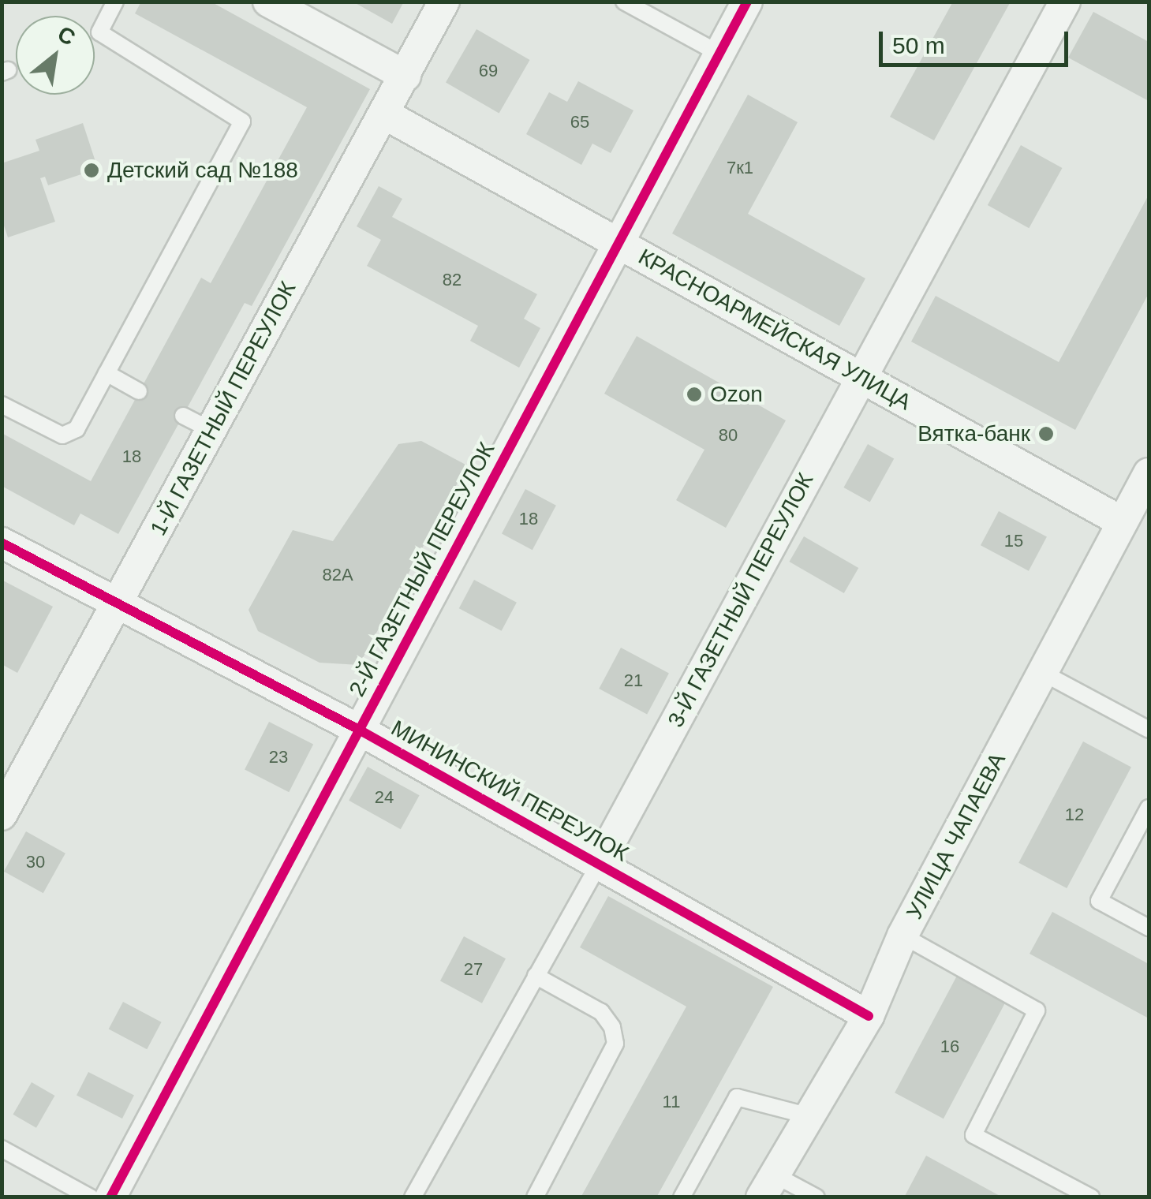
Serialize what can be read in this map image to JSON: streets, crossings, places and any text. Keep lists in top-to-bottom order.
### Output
{
  "streets": {
    "street": [
      "КРАСНОАРМЕЙСКАЯ УЛИЦА",
      "1-Й ГАЗЕТНЫЙ ПЕРЕУЛОК",
      "2-Й ГАЗЕТНЫЙ ПЕРЕУЛОК",
      "3-Й ГАЗЕТНЫЙ ПЕРЕУЛОК",
      "МИНИНСКИЙ ПЕРЕУЛОК",
      "УЛИЦА ЧАПАЕВА"
    ]
  },
  "crossings": [
    ["КРАСНОАРМЕЙСКАЯ УЛИЦА", "1-Й ГАЗЕТНЫЙ ПЕРЕУЛОК"],
    ["КРАСНОАРМЕЙСКАЯ УЛИЦА", "2-Й ГАЗЕТНЫЙ ПЕРЕУЛОК"],
    ["КРАСНОАРМЕЙСКАЯ УЛИЦА", "3-Й ГАЗЕТНЫЙ ПЕРЕУЛОК"],
    ["КРАСНОАРМЕЙСКАЯ УЛИЦА", "УЛИЦА ЧАПАЕВА"],
    ["1-Й ГАЗЕТНЫЙ ПЕРЕУЛОК", "МИНИНСКИЙ ПЕРЕУЛОК"],
    ["2-Й ГАЗЕТНЫЙ ПЕРЕУЛОК", "МИНИНСКИЙ ПЕРЕУЛОК"],
    ["3-Й ГАЗЕТНЫЙ ПЕРЕУЛОК", "МИНИНСКИЙ ПЕРЕУЛОК"],
    ["МИНИНСКИЙ ПЕРЕУЛОК", "УЛИЦА ЧАПАЕВА"]
  ],
  "places": ["Детский сад №188", "Ozon", "Вятка-банк"],
  "house_numbers": [
    "69",
    "65",
    "7к1",
    "82",
    "80",
    "18",
    "18",
    "15",
    "82А",
    "21",
    "23",
    "24",
    "12",
    "30",
    "27",
    "16",
    "11"
  ],
  "scale_bar": "50 m",
  "north": "top right"
}
